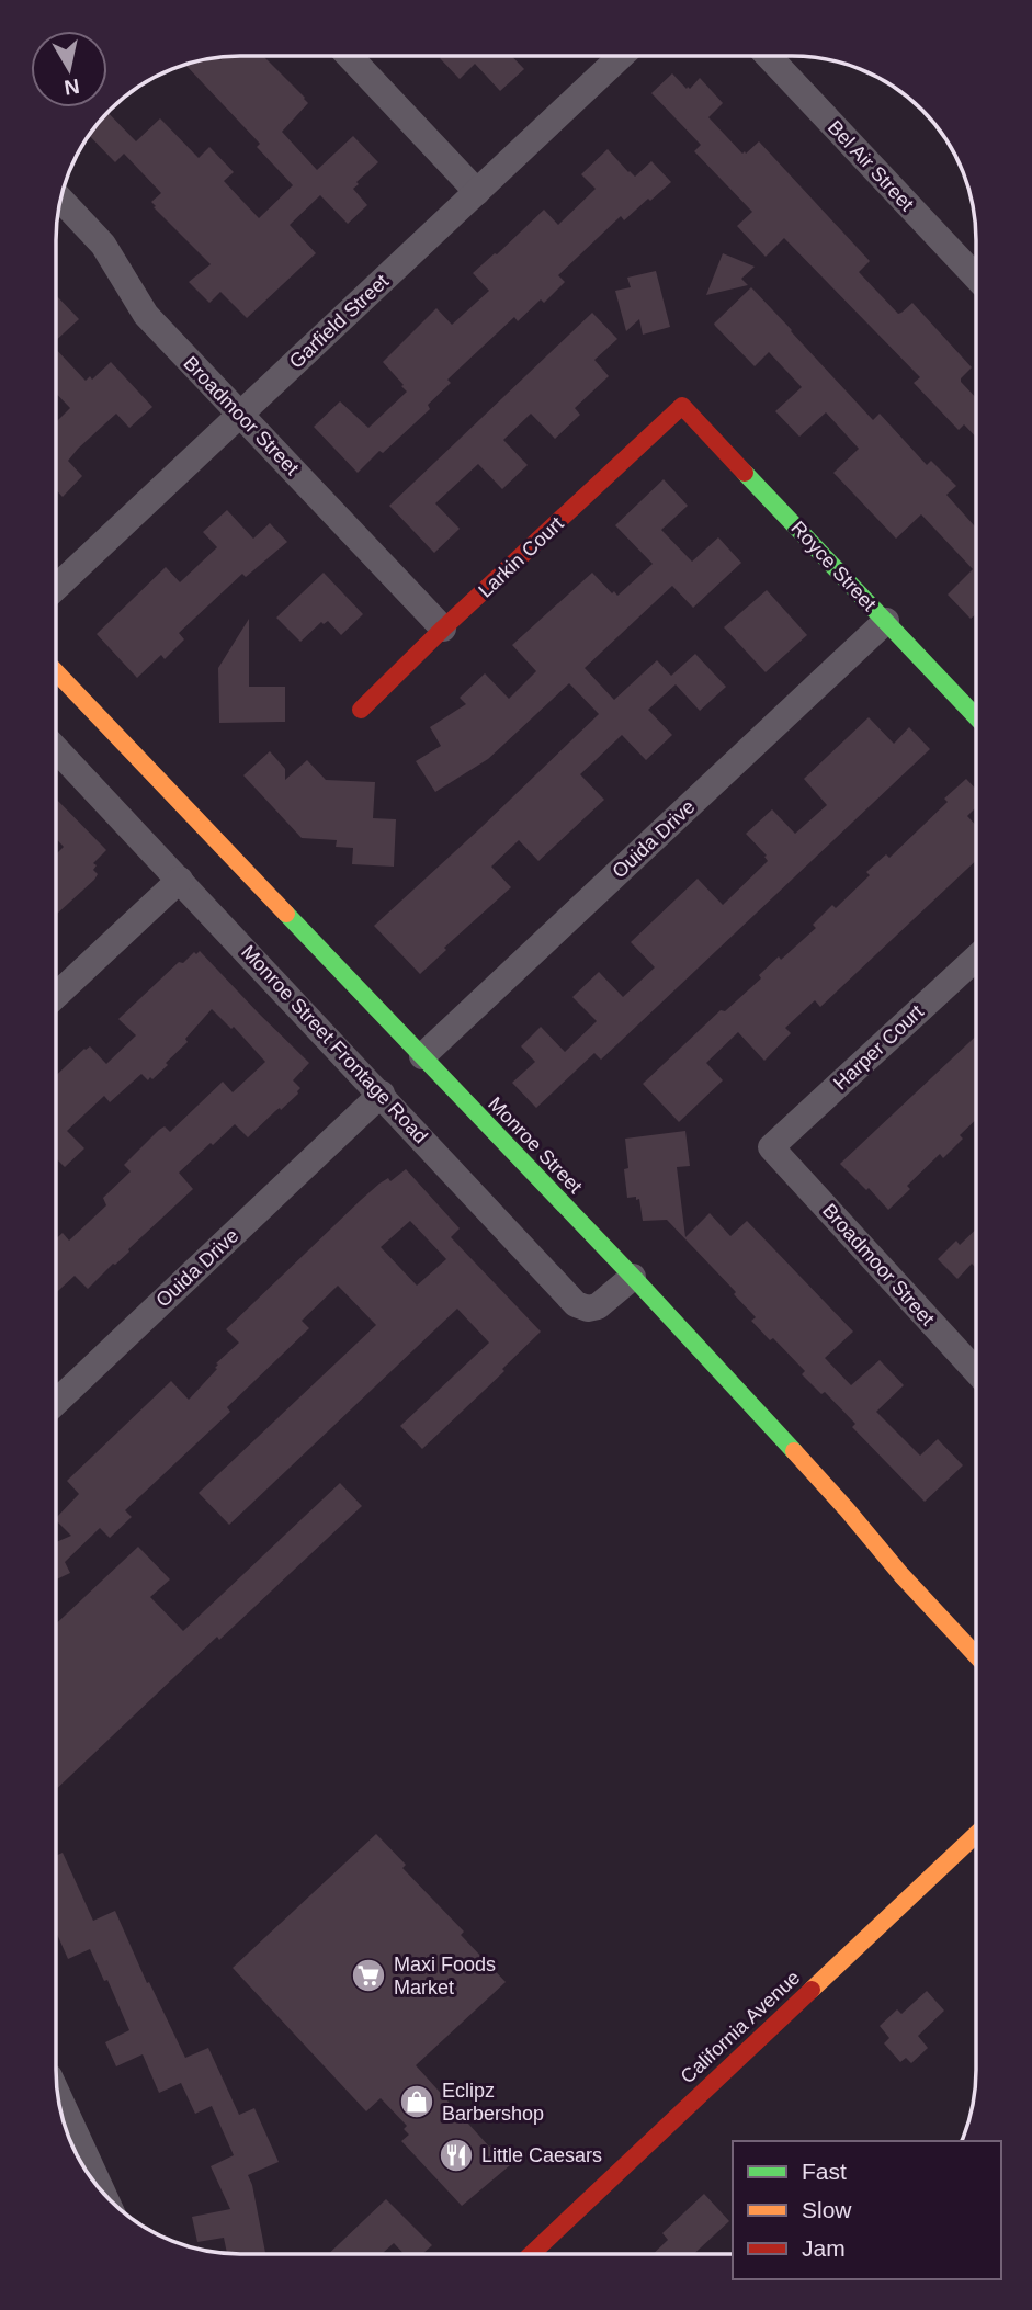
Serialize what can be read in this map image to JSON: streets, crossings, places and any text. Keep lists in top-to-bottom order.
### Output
{
  "streets": {
    "main road": [
      "Larkin Court",
      "Royce Street",
      "Monroe Street",
      "California Avenue"
    ],
    "street": [
      "Bel Air Street",
      "Garfield Street",
      "Broadmoor Street",
      "Ouida Drive",
      "Monroe Street Frontage Road",
      "Harper Court"
    ]
  },
  "crossings": [
    ["Garfield Street", "Broadmoor Street"],
    ["Broadmoor Street", "Larkin Court"],
    ["Broadmoor Street", "Harper Court"],
    ["Larkin Court", "Royce Street"],
    ["Royce Street", "Ouida Drive"],
    ["Ouida Drive", "Monroe Street Frontage Road"],
    ["Ouida Drive", "Monroe Street"],
    ["Monroe Street Frontage Road", "Monroe Street"]
  ],
  "places": {
    "supermarket": ["Maxi Foods Market"],
    "shop": ["Eclipz Barbershop"],
    "restaurant": ["Little Caesars"]
  },
  "legend": ["Fast", "Slow", "Jam"],
  "north": "bottom"
}
